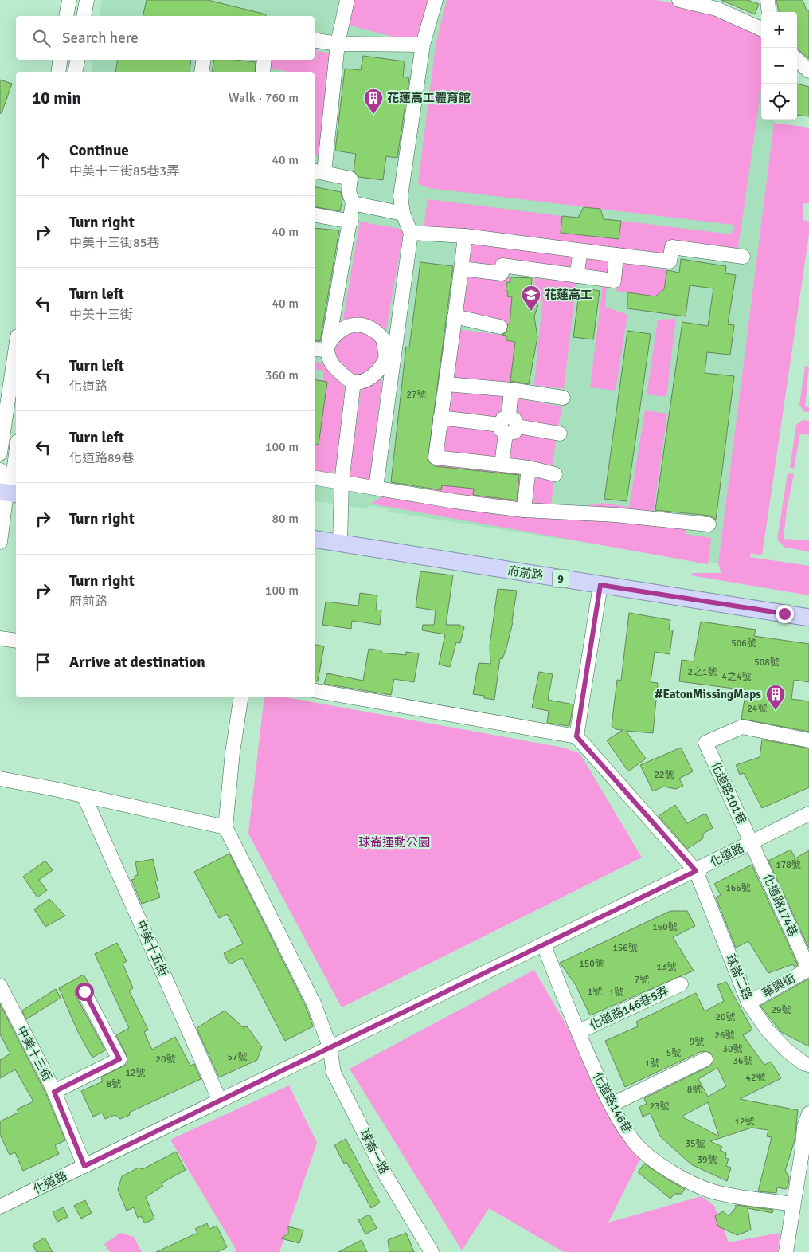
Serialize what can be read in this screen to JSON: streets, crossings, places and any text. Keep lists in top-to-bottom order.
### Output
{
  "streets": {
    "main road": ["府前路", "9"],
    "street": [
      "化道路101巷",
      "化道路",
      "化道路174巷",
      "中美十五街",
      "球崙二路",
      "華興街",
      "化道路146巷5弄",
      "中美十三街",
      "化道路146巷",
      "球崙一路"
    ]
  },
  "crossings": [
    ["化道路101巷", "化道路"],
    ["化道路101巷", "化道路174巷"],
    ["化道路", "化道路174巷"],
    ["化道路", "中美十五街"],
    ["化道路", "球崙二路"],
    ["化道路", "中美十三街"],
    ["化道路", "化道路146巷"],
    ["化道路", "球崙一路"],
    ["化道路174巷", "華興街"],
    ["球崙二路", "華興街"],
    ["化道路146巷5弄", "化道路146巷"]
  ],
  "parks": ["球崙運動公園"],
  "places": {
    "building": ["花蓮高工體育館", "#EatonMissingMaps"],
    "school or university": ["花蓮高工"]
  },
  "house_numbers": [
    "27號",
    "506號",
    "508號",
    "2之1號",
    "4之4號",
    "24號",
    "22號",
    "178號",
    "166號",
    "160號",
    "156號",
    "150號",
    "13號",
    "7號",
    "1號",
    "1號",
    "29號",
    "20號",
    "26號",
    "9號",
    "30號",
    "5號",
    "57號",
    "20號",
    "36號",
    "1號",
    "12號",
    "42號",
    "8號",
    "8號",
    "23號",
    "12號",
    "35號",
    "39號"
  ],
  "page": {
    "map_buttons": ["+", "−"],
    "search": "Search here",
    "heading": ["10 min", "Walk · 760 m"],
    "list": [
      ["Continue", "中美十三街85巷3弄", "40 m"],
      ["Turn right", "中美十三街85巷", "40 m"],
      ["Turn left", "中美十三街", "40 m"],
      ["Turn left", "化道路", "360 m"],
      ["Turn left", "化道路89巷", "100 m"],
      ["Turn right", "80 m"],
      ["Turn right", "府前路", "100 m"],
      "Arrive at destination"
    ]
  }
}
